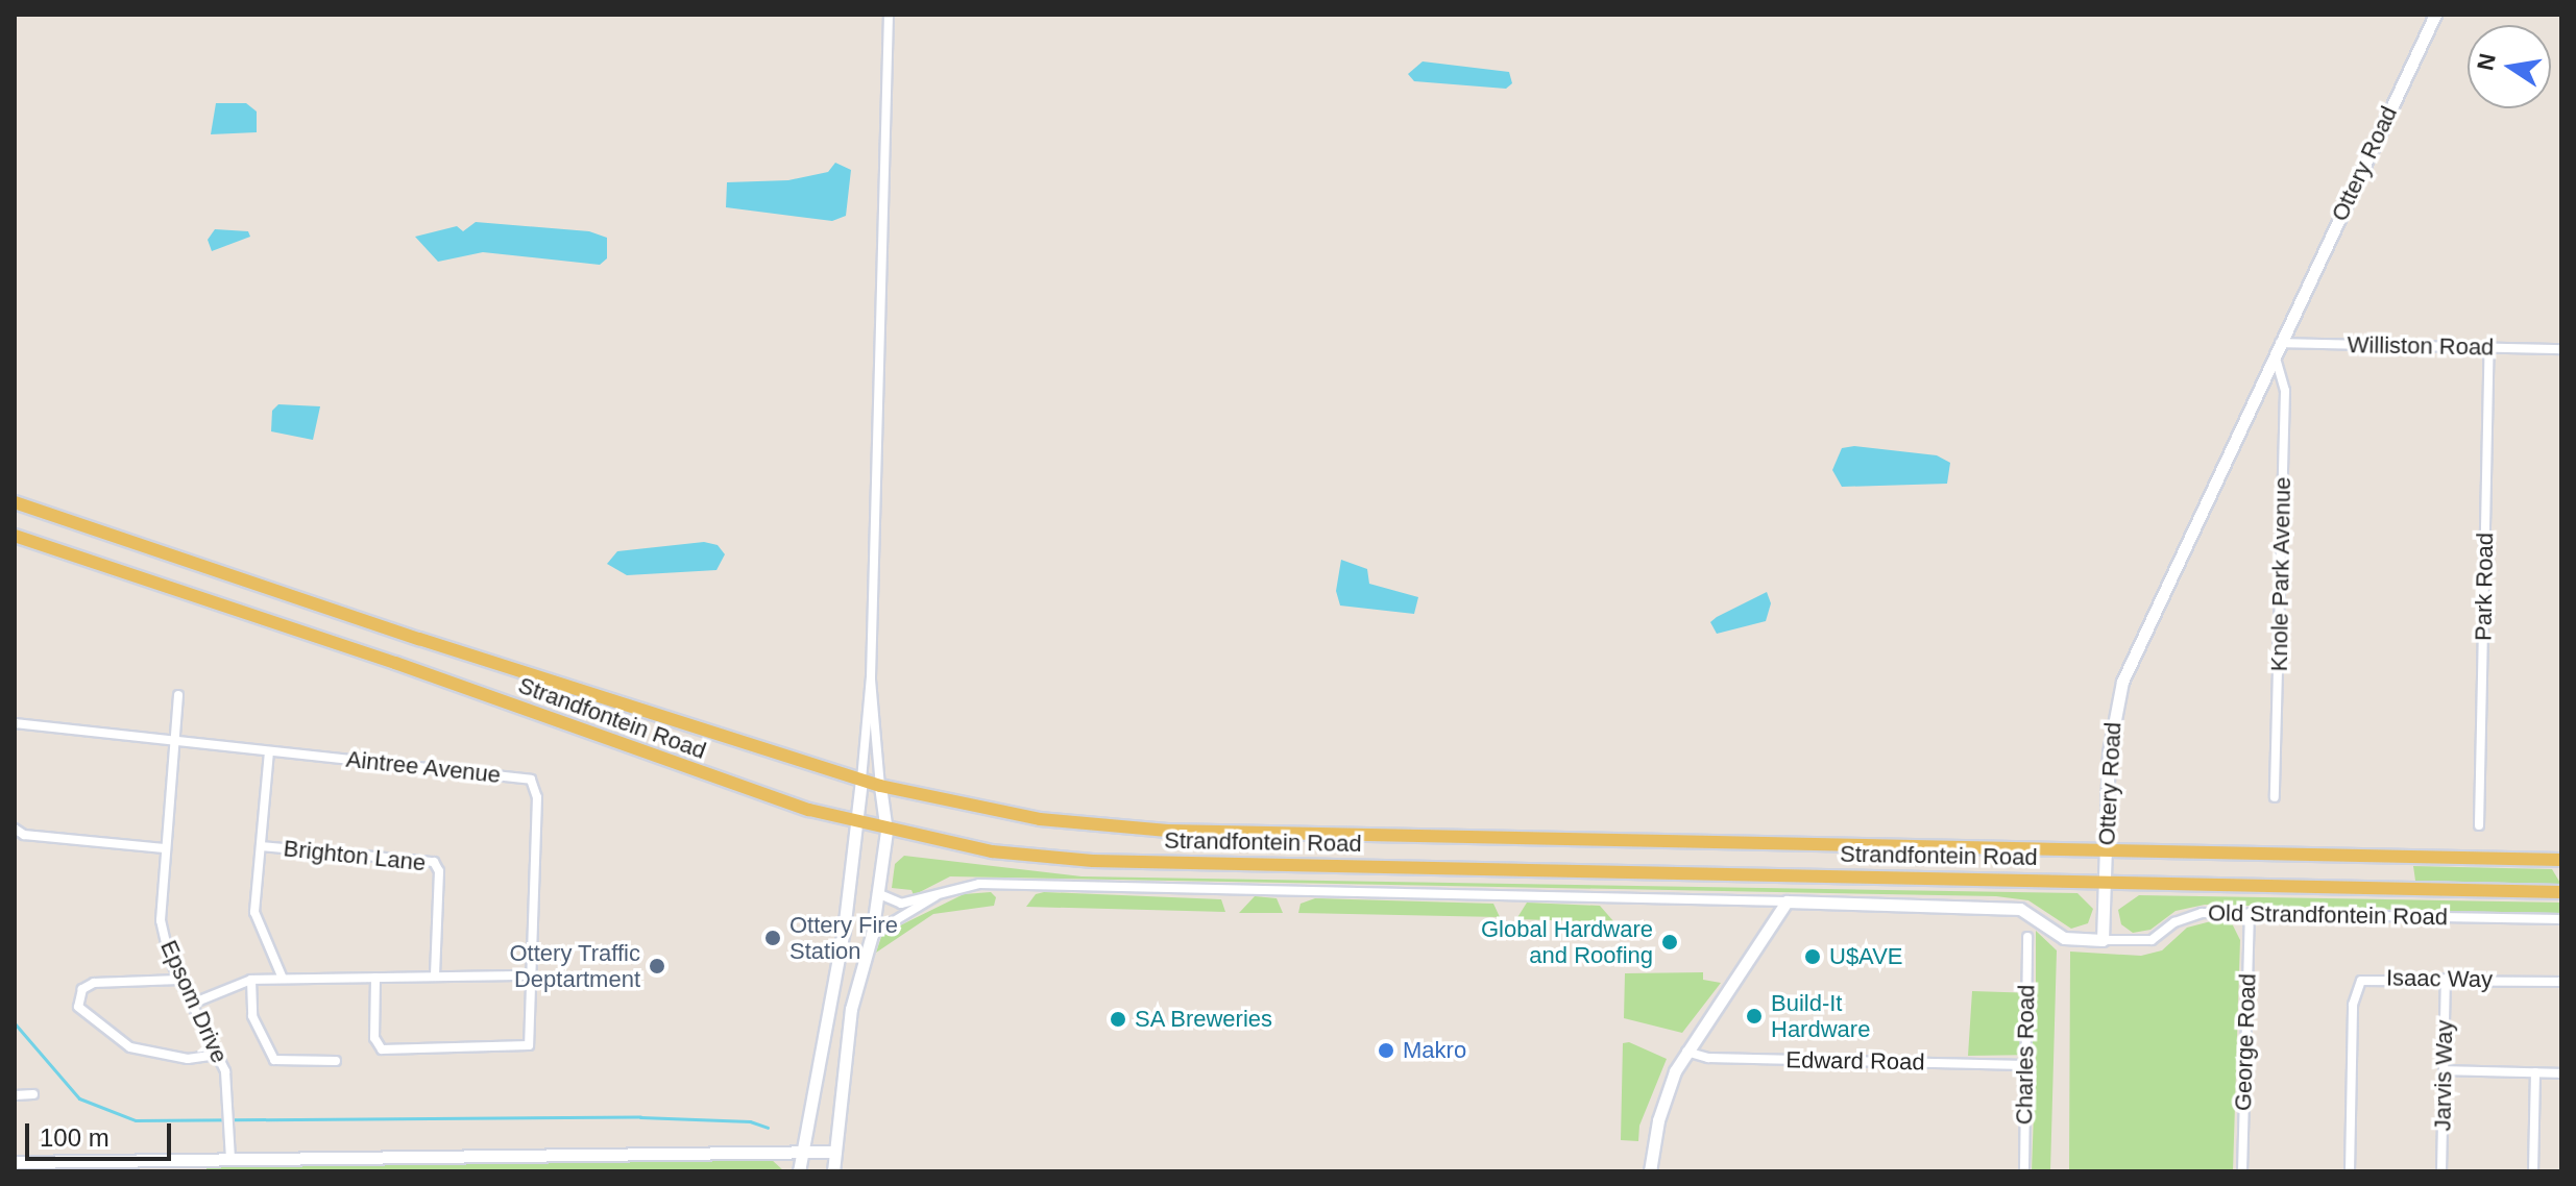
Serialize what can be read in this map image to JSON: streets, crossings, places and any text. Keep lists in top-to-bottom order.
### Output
{
  "streets": {
    "main road": ["Strandfontein Road"],
    "street": [
      "Ottery Road",
      "Williston Road",
      "Knole Park Avenue",
      "Park Road",
      "Aintree Avenue",
      "Brighton Lane",
      "Old Strandfontein Road",
      "Isaac Way",
      "Epsom Drive",
      "George Road",
      "Charles Road",
      "Edward Road",
      "Jarvis Way"
    ]
  },
  "crossings": [
    ["Ottery Road", "Williston Road"],
    ["Ottery Road", "Knole Park Avenue"],
    ["Ottery Road", "Strandfontein Road"],
    ["Ottery Road", "Old Strandfontein Road"],
    ["Williston Road", "Knole Park Avenue"],
    ["Williston Road", "Park Road"],
    ["Aintree Avenue", "Epsom Drive"],
    ["Old Strandfontein Road", "George Road"],
    ["Isaac Way", "Jarvis Way"],
    ["Charles Road", "Edward Road"]
  ],
  "places": [
    "Ottery Fire Station",
    "Global Hardware and Roofing",
    "U$AVE",
    "Ottery Traffic Deptartment",
    "Build-It Hardware",
    "SA Breweries",
    "Makro"
  ],
  "scale_bar": "100 m",
  "north": "left"
}
